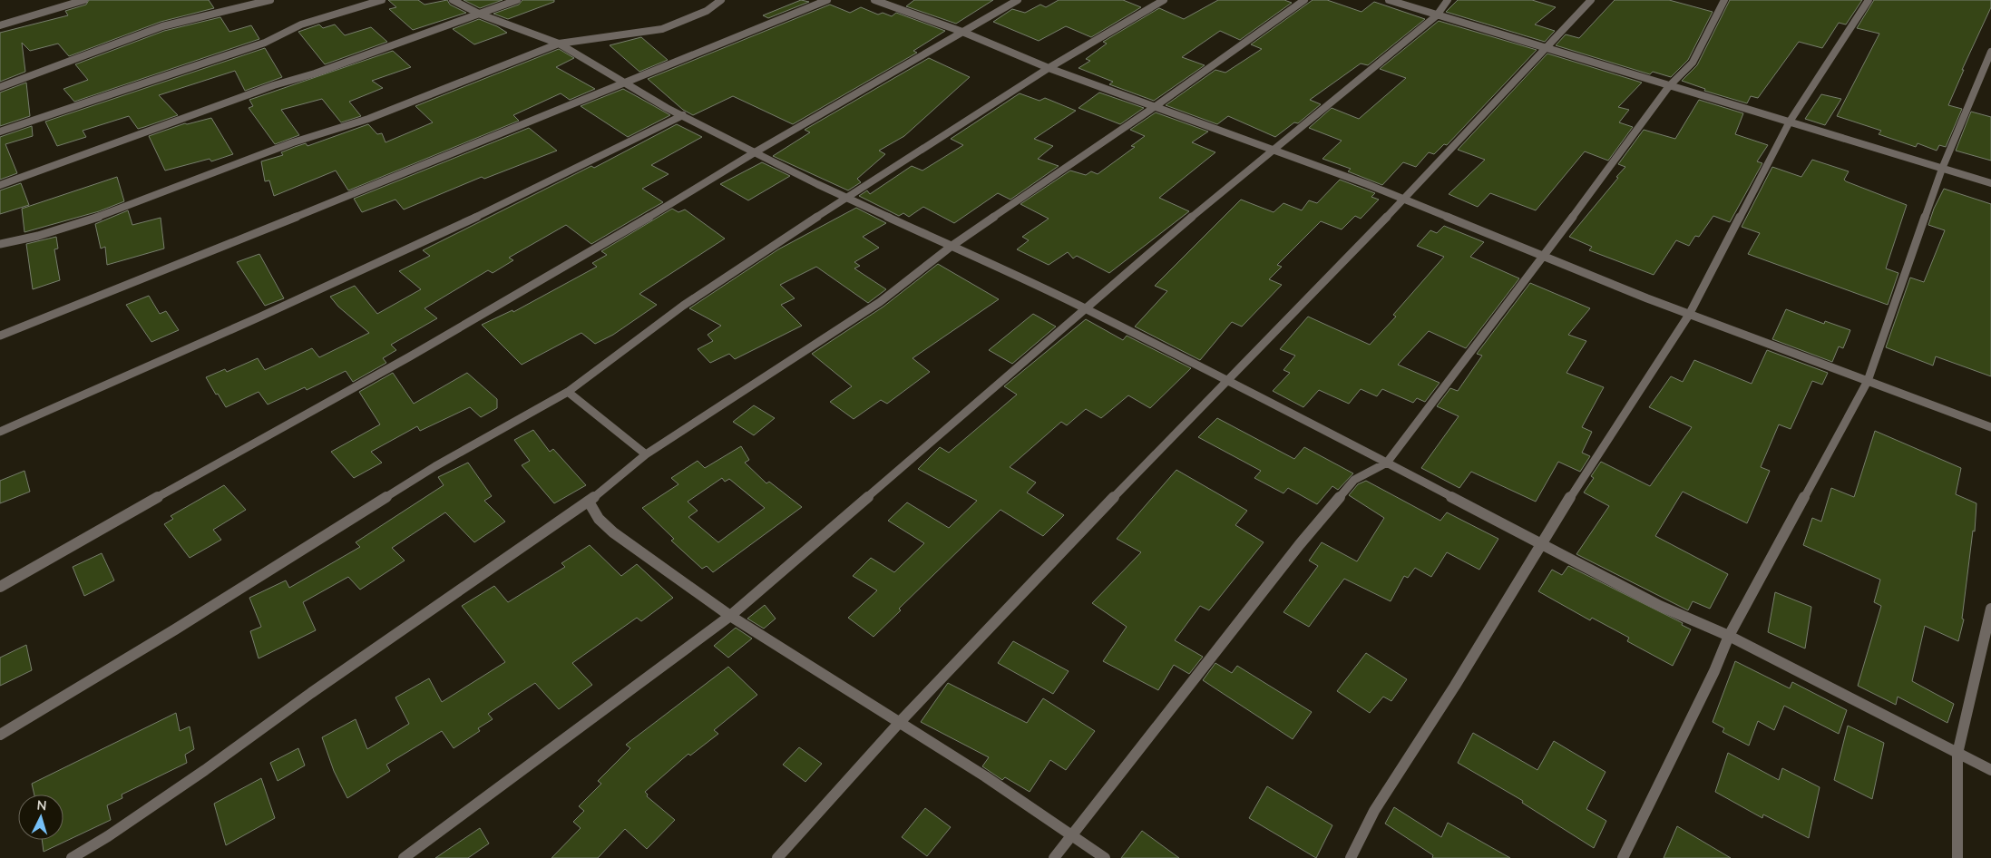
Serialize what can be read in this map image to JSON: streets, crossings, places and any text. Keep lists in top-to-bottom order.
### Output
{
  "north": "top"
}
